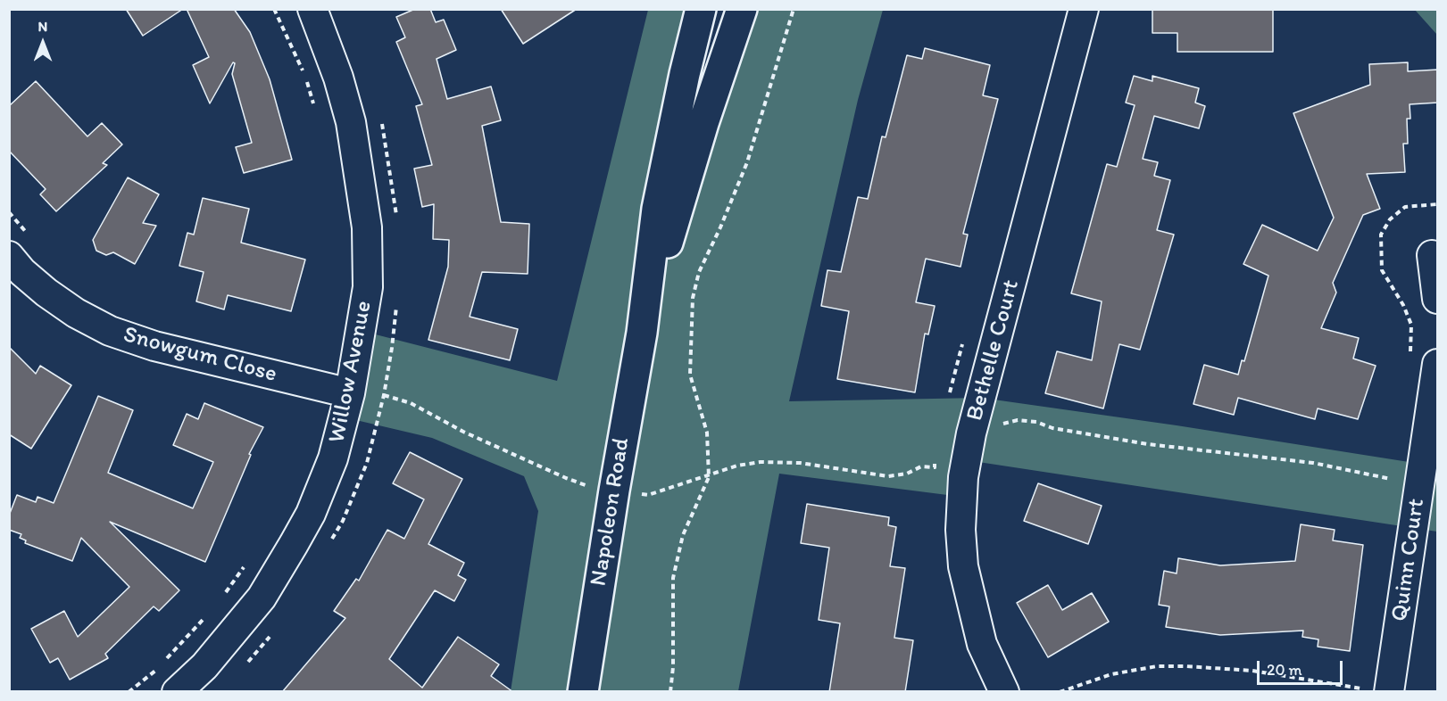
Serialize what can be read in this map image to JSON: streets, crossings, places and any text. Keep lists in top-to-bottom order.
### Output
{
  "streets": {
    "main road": ["Napoleon Road"],
    "street": [
      "Bethelle Court",
      "Snowgum Close",
      "Willow Avenue",
      "Quinn Court"
    ]
  },
  "crossings": [
    ["Snowgum Close", "Willow Avenue"]
  ],
  "scale_bar": "20 m",
  "north": "top"
}
